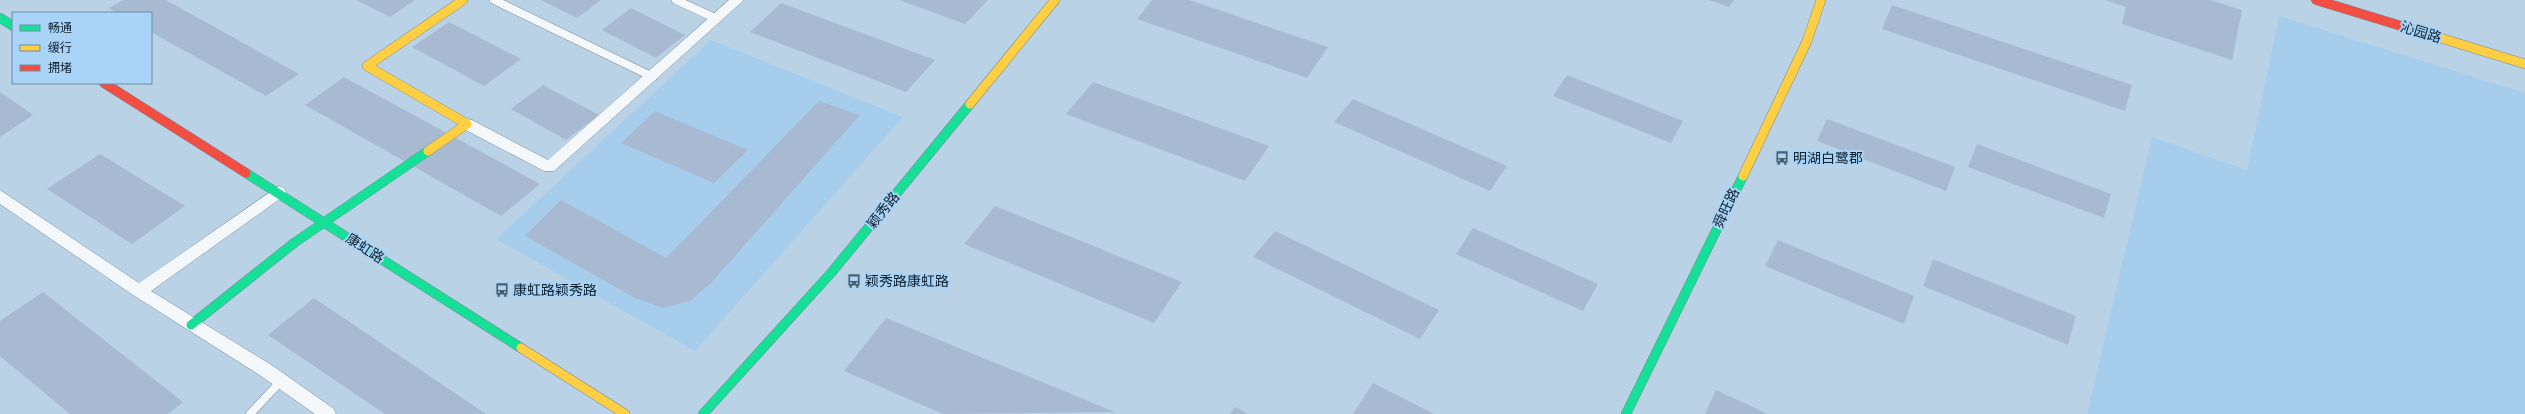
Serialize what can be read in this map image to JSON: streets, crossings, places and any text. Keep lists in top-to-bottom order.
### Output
{
  "streets": {
    "street": [
      "沁园路",
      "舜旺路",
      "颖秀路",
      "康虹路"
    ]
  },
  "places": {
    "bus stop": ["明湖白鹭郡", "颖秀路康虹路", "康虹路颖秀路"]
  },
  "legend": ["畅通", "缓行", "拥堵"]
}
